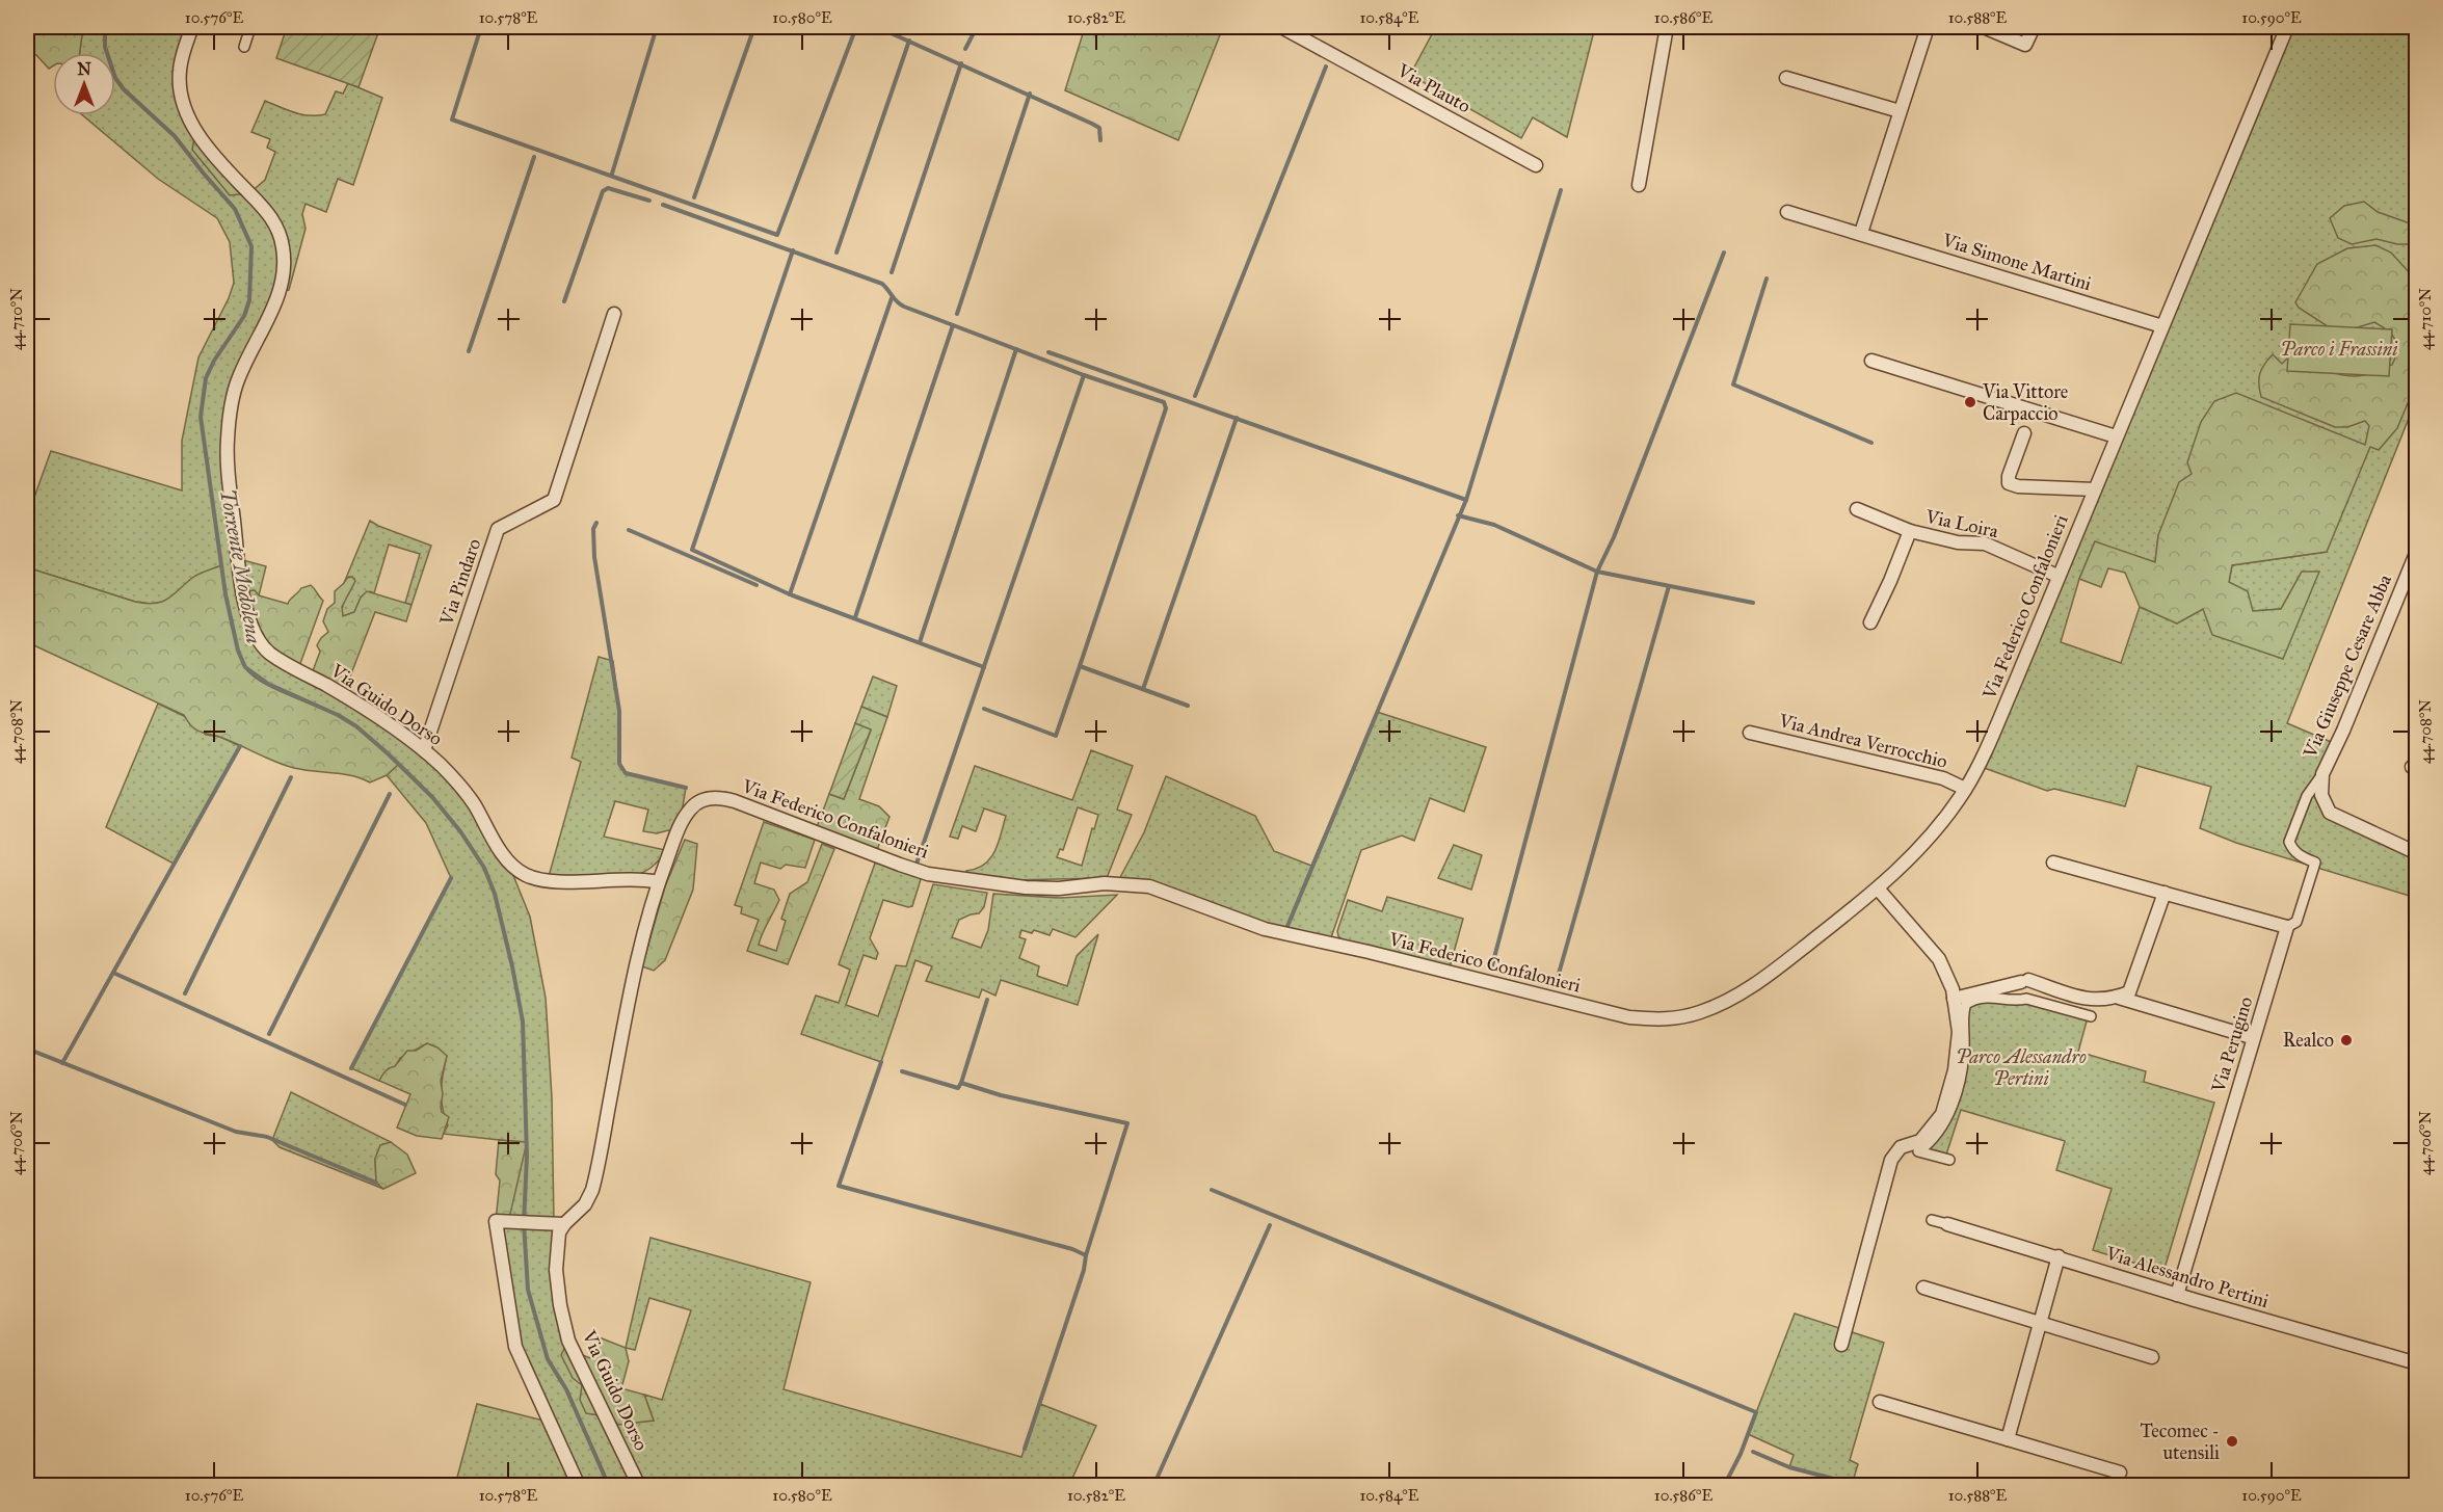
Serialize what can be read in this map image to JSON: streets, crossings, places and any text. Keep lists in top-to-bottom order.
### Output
{
  "streets": {
    "street": [
      "Via Plauto",
      "Via Simone Martini",
      "Via Loira",
      "Via Pindaro",
      "Via Federico Confalonieri",
      "Via Giuseppe Cesare Abba",
      "Via Guido Dorso",
      "Via Andrea Verrocchio",
      "Via Perugino",
      "Via Alessandro Pertini"
    ]
  },
  "crossings": [
    ["Via Simone Martini", "Via Federico Confalonieri"],
    ["Via Loira", "Via Federico Confalonieri"],
    ["Via Pindaro", "Via Guido Dorso"],
    ["Via Federico Confalonieri", "Via Guido Dorso"],
    ["Via Federico Confalonieri", "Via Andrea Verrocchio"],
    ["Via Perugino", "Via Alessandro Pertini"]
  ],
  "water": ["Torrente Modolena"],
  "parks": ["Parco i Frassini", "Parco Alessandro Pertini"],
  "places": ["Via Vittore Carpaccio", "Realco", "Tecomec - utensili"],
  "north": "top",
  "coordinates": [
    "10.576°E",
    "10.578°E",
    "10.580°E",
    "10.582°E",
    "10.584°E",
    "10.586°E",
    "10.588°E",
    "10.590°E",
    "44.710°N",
    "44.708°N",
    "44.706°N"
  ]
}
